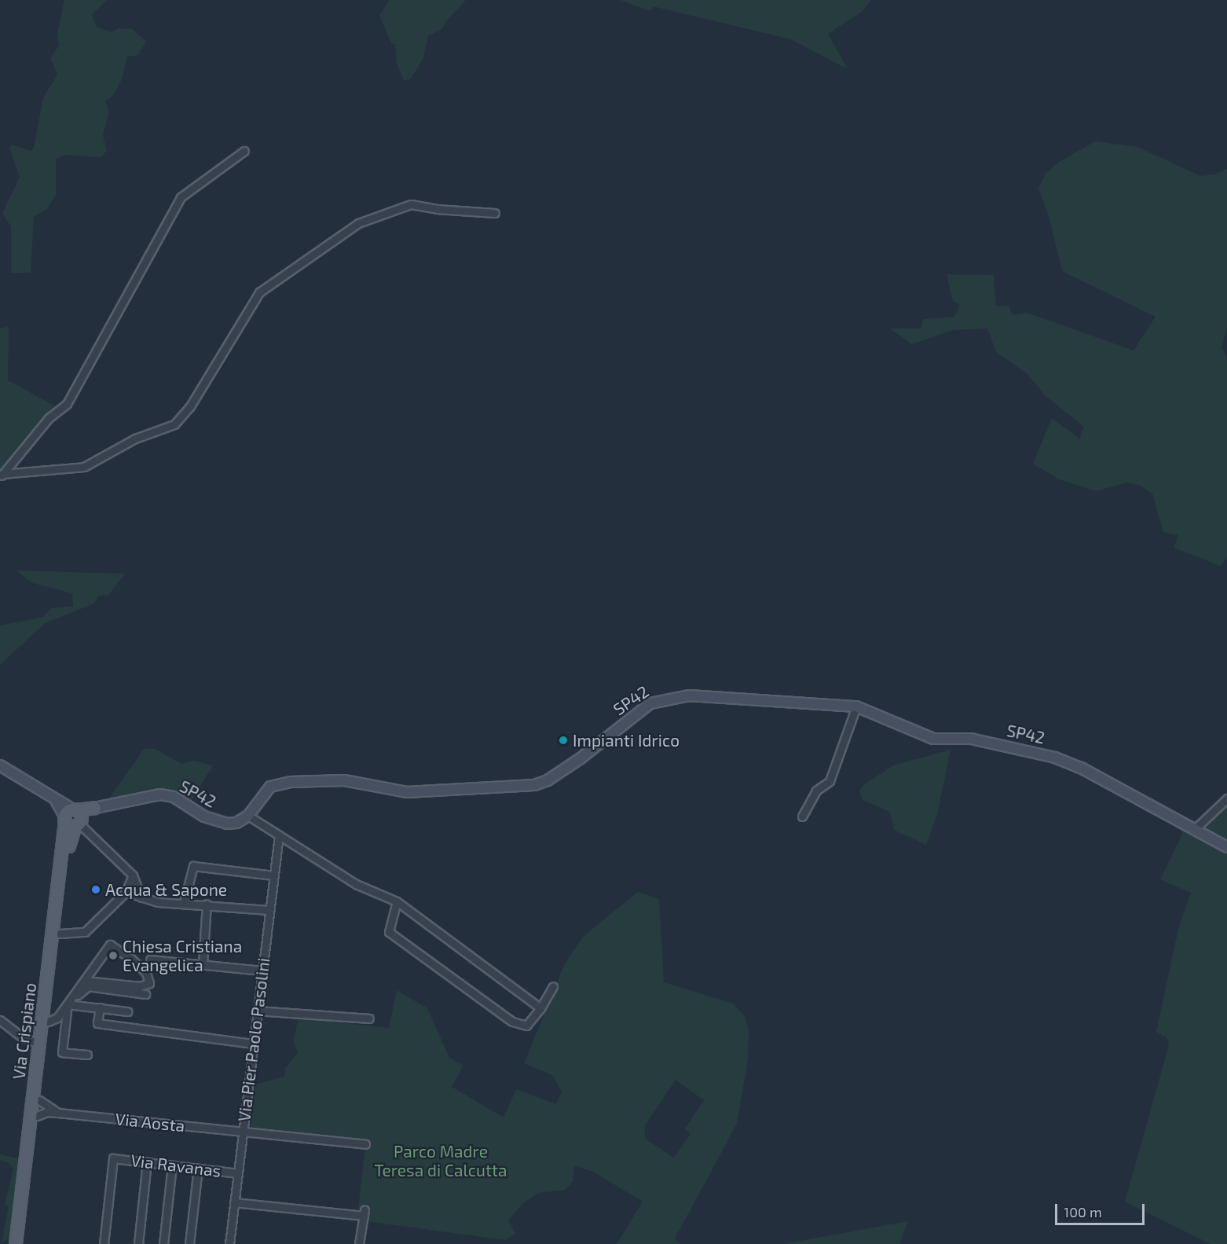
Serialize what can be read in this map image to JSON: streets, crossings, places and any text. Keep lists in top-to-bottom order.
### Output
{
  "streets": {
    "main road": ["SP42", "Via Crispiano"],
    "street": ["Via Pier Paolo Pasolini", "Via Aosta", "Via Ravanas"]
  },
  "crossings": [
    ["SP42", "Via Crispiano"],
    ["Via Pier Paolo Pasolini", "Via Aosta"],
    ["Via Pier Paolo Pasolini", "Via Ravanas"]
  ],
  "parks": ["Parco Madre Teresa di Calcutta"],
  "places": ["Impianti Idrico", "Acqua & Sapone", "Chiesa Cristiana Evangelica"],
  "scale_bar": "100 m"
}
